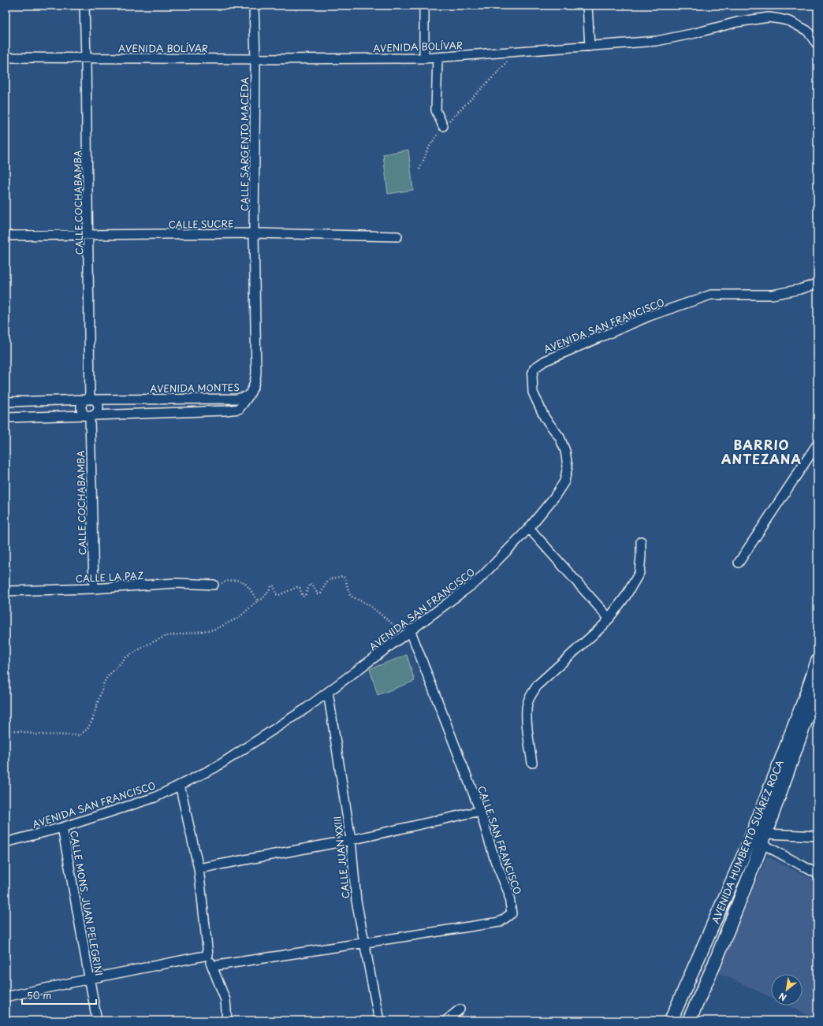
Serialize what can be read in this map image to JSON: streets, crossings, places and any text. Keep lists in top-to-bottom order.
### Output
{
  "streets": {
    "main road": ["AVENIDA HUMBERTO SUÁREZ ROCA"],
    "street": [
      "AVENIDA BOLÍVAR",
      "CALLE SARGENTO MACEDA",
      "CALLE COCHABAMBA",
      "CALLE SUCRE",
      "AVENIDA SAN FRANCISCO",
      "AVENIDA MONTES",
      "CALLE LA PAZ",
      "CALLE SAN FRANCISCO",
      "CALLE JUAN XXIII",
      "CALLE MONS. JUAN PELEGRINI"
    ]
  },
  "crossings": [
    ["AVENIDA BOLÍVAR", "CALLE SARGENTO MACEDA"],
    ["AVENIDA BOLÍVAR", "CALLE COCHABAMBA"],
    ["CALLE SARGENTO MACEDA", "CALLE SUCRE"],
    ["CALLE SARGENTO MACEDA", "AVENIDA MONTES"],
    ["CALLE COCHABAMBA", "CALLE SUCRE"],
    ["CALLE COCHABAMBA", "AVENIDA MONTES"],
    ["CALLE COCHABAMBA", "CALLE LA PAZ"],
    ["AVENIDA SAN FRANCISCO", "CALLE SAN FRANCISCO"],
    ["AVENIDA SAN FRANCISCO", "CALLE JUAN XXIII"],
    ["AVENIDA SAN FRANCISCO", "CALLE MONS. JUAN PELEGRINI"],
    ["CALLE SAN FRANCISCO", "CALLE JUAN XXIII"]
  ],
  "districts": ["BARRIO ANTEZANA"],
  "scale_bar": "50 m",
  "north": "bottom left"
}
